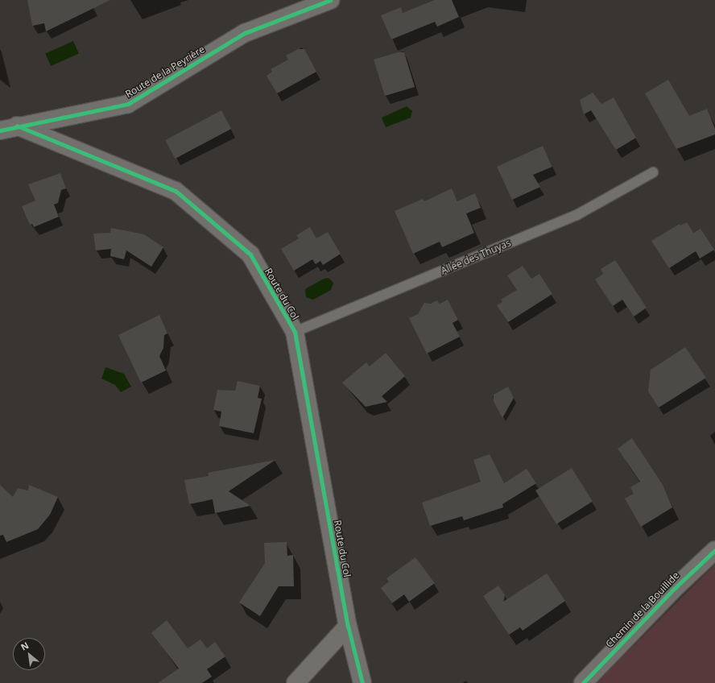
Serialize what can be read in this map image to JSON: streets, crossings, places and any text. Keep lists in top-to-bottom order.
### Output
{
  "streets": {
    "street": ["Route de la Peyrière", "Route du Col", "Chemin de la Bouillide"],
    "lane": ["Allée des Thuyas"]
  },
  "crossings": [
    ["Route de la Peyrière", "Route du Col"],
    ["Allée des Thuyas", "Route du Col"]
  ],
  "north": "top left"
}
